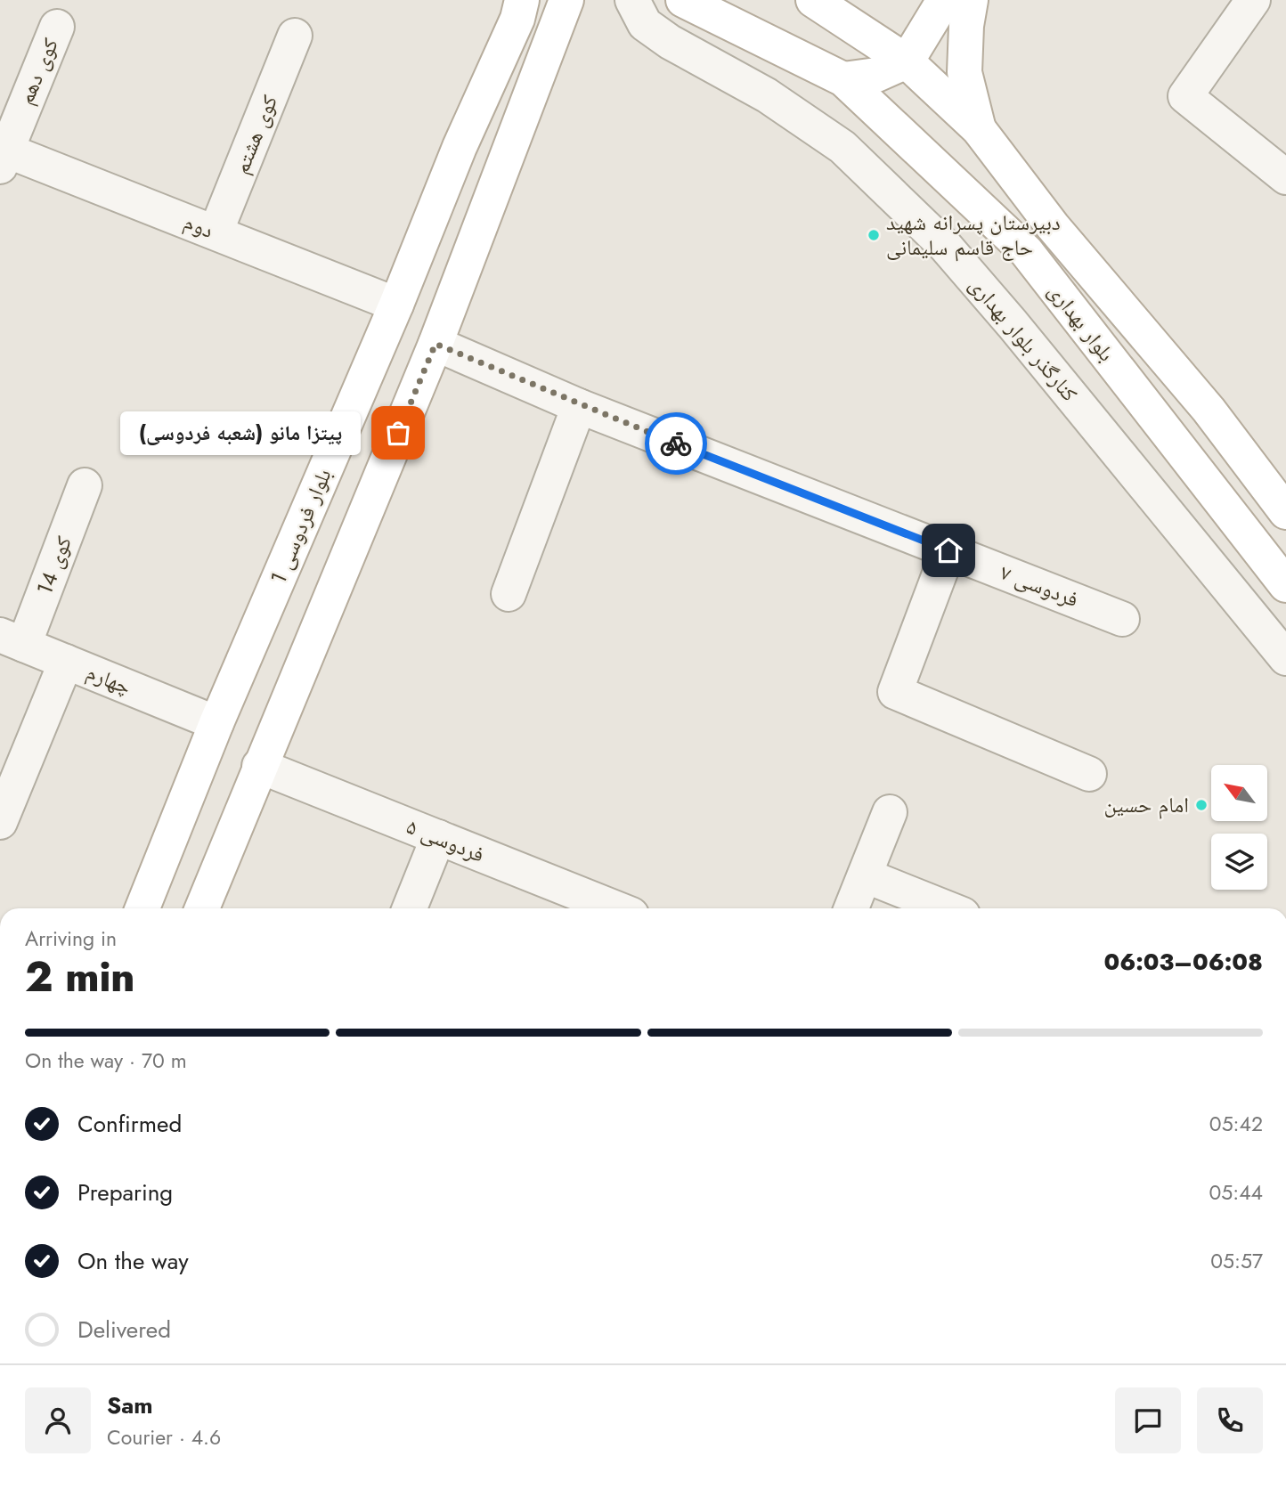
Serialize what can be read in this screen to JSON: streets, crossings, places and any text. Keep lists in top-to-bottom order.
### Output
{
  "streets": {
    "main road": ["بلوار بهداری", "بلوار فردوسی 1"],
    "street": [
      "کوی دهم",
      "کوی هشتم",
      "دوم",
      "کنارگذر بلوار بهداری",
      "کوی 14",
      "فردوسی ۷",
      "چهارم",
      "فردوسی ۵"
    ]
  },
  "crossings": [
    ["کوی دهم", "دوم"],
    ["کوی هشتم", "دوم"],
    ["دوم", "بلوار فردوسی 1"],
    ["بلوار فردوسی 1", "چهارم"],
    ["کوی 14", "چهارم"]
  ],
  "places": ["دبیرستان پسرانه شهید حاج قاسم سلیمانی", "پیتزا مانو (شعبه فردوسی)", "امام حسین"],
  "north": "top left",
  "page": {
    "bubble": "پیتزا مانو (شعبه فردوسی)",
    "heading": ["2 min", "Arriving in", "06:03–06:08"],
    "panel": ["Sam", "Courier · 4.6"],
    "bar": "On the way · 70 m",
    "list": [
      ["Confirmed", "05:42"],
      ["Preparing", "05:44"],
      ["On the way", "05:57"],
      "Delivered"
    ]
  }
}
